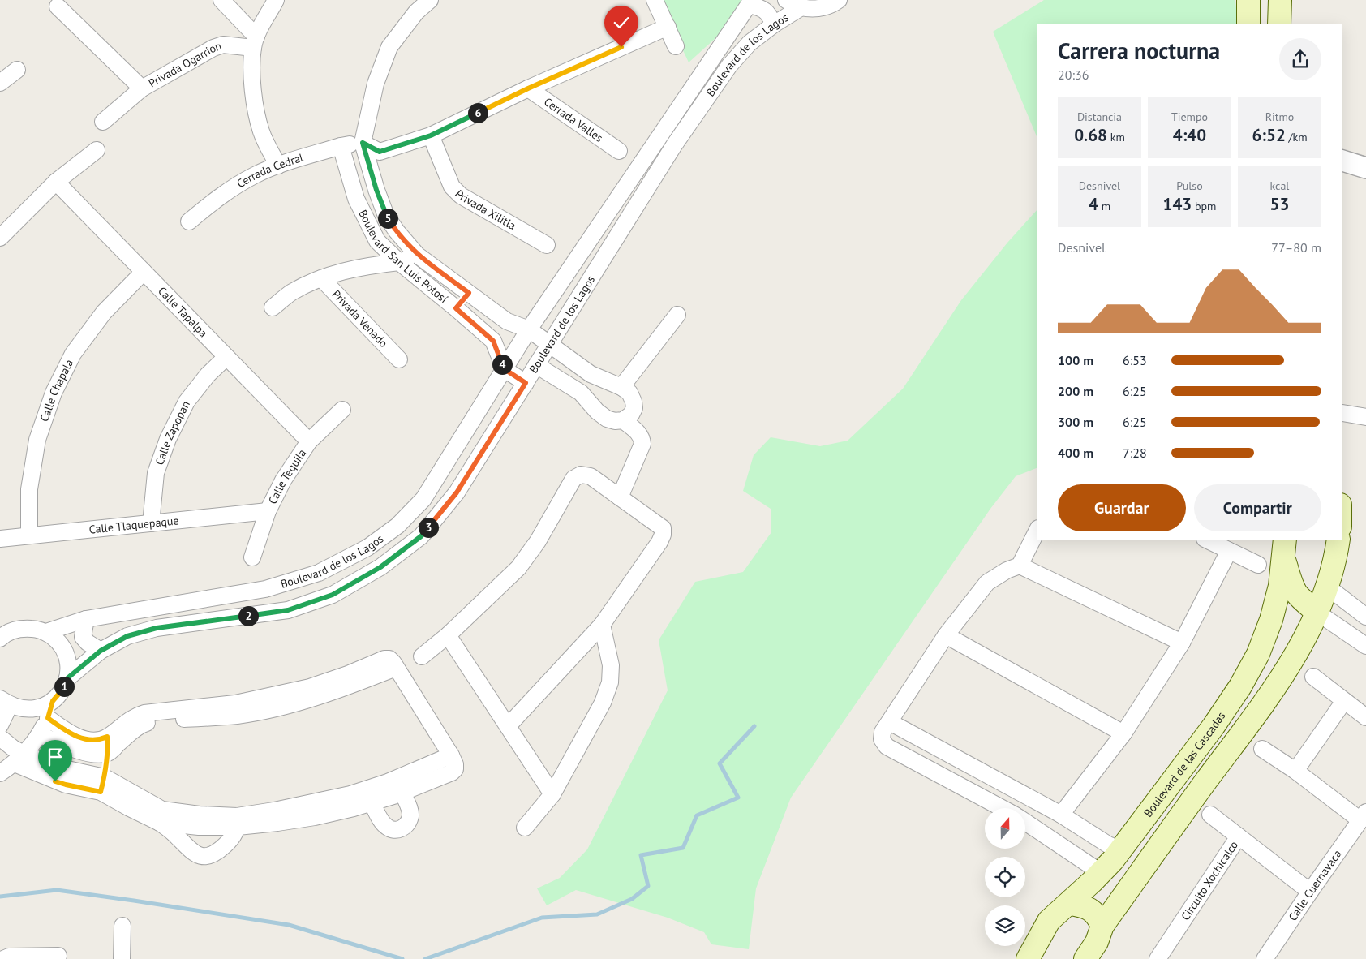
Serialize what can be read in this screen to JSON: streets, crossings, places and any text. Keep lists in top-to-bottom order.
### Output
{
  "streets": {
    "main road": ["Boulevard de las Cascadas"],
    "street": [
      "Boulevard de los Lagos",
      "Privada Ogarrion",
      "Cerrada Valles",
      "Cerrada Cedral",
      "Privada Xilitla",
      "Boulevard San Luis Potosí",
      "Calle Tapalpa",
      "Privada Venado",
      "Calle Chapala",
      "Calle Zapopan",
      "Calle Tequila",
      "Calle Tlaquepaque",
      "Circuito Xochicalco",
      "Calle Cuernavaca"
    ]
  },
  "crossings": [
    ["Boulevard de los Lagos", "Boulevard San Luis Potosí"],
    ["Cerrada Cedral", "Boulevard San Luis Potosí"],
    ["Boulevard San Luis Potosí", "Privada Venado"],
    ["Calle Tapalpa", "Calle Chapala"],
    ["Calle Tapalpa", "Calle Zapopan"],
    ["Calle Tapalpa", "Calle Tequila"],
    ["Calle Chapala", "Calle Tlaquepaque"],
    ["Calle Zapopan", "Calle Tlaquepaque"],
    ["Calle Tequila", "Calle Tlaquepaque"],
    ["Circuito Xochicalco", "Calle Cuernavaca"]
  ],
  "north": "top",
  "page": {
    "heading": ["Carrera nocturna", "20:36"],
    "stats": [
      ["Distancia", "0.68 km"],
      ["Tiempo", "4:40"],
      ["Ritmo", "6:52 /km"],
      ["Desnivel", "4 m"],
      ["Pulso", "143 bpm"],
      ["kcal", "53"]
    ],
    "pins": [
      "6",
      "5",
      "4",
      "3",
      "2",
      "1"
    ],
    "chart": ["Desnivel", "77–80 m"],
    "list": [
      {
        "name": "100 m",
        "note": "6:53"
      },
      {
        "name": "200 m",
        "note": "6:25"
      },
      {
        "name": "300 m",
        "note": "6:25"
      },
      {
        "name": "400 m",
        "note": "7:28"
      }
    ],
    "buttons": ["Guardar", "Compartir"]
  }
}
